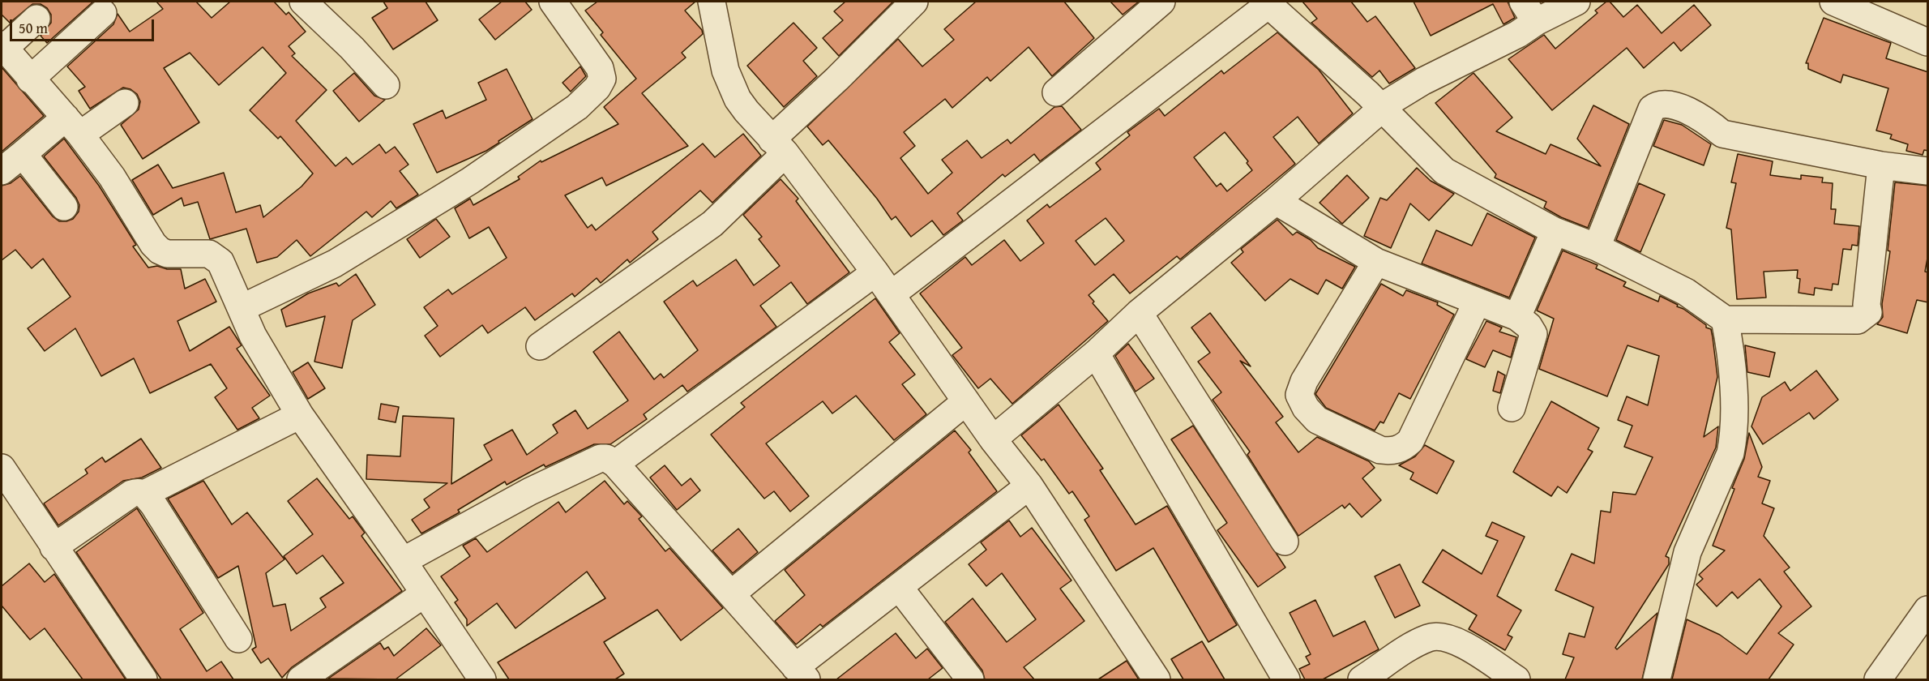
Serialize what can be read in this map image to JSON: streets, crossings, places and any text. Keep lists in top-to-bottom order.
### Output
{
  "scale_bar": "50 m"
}
